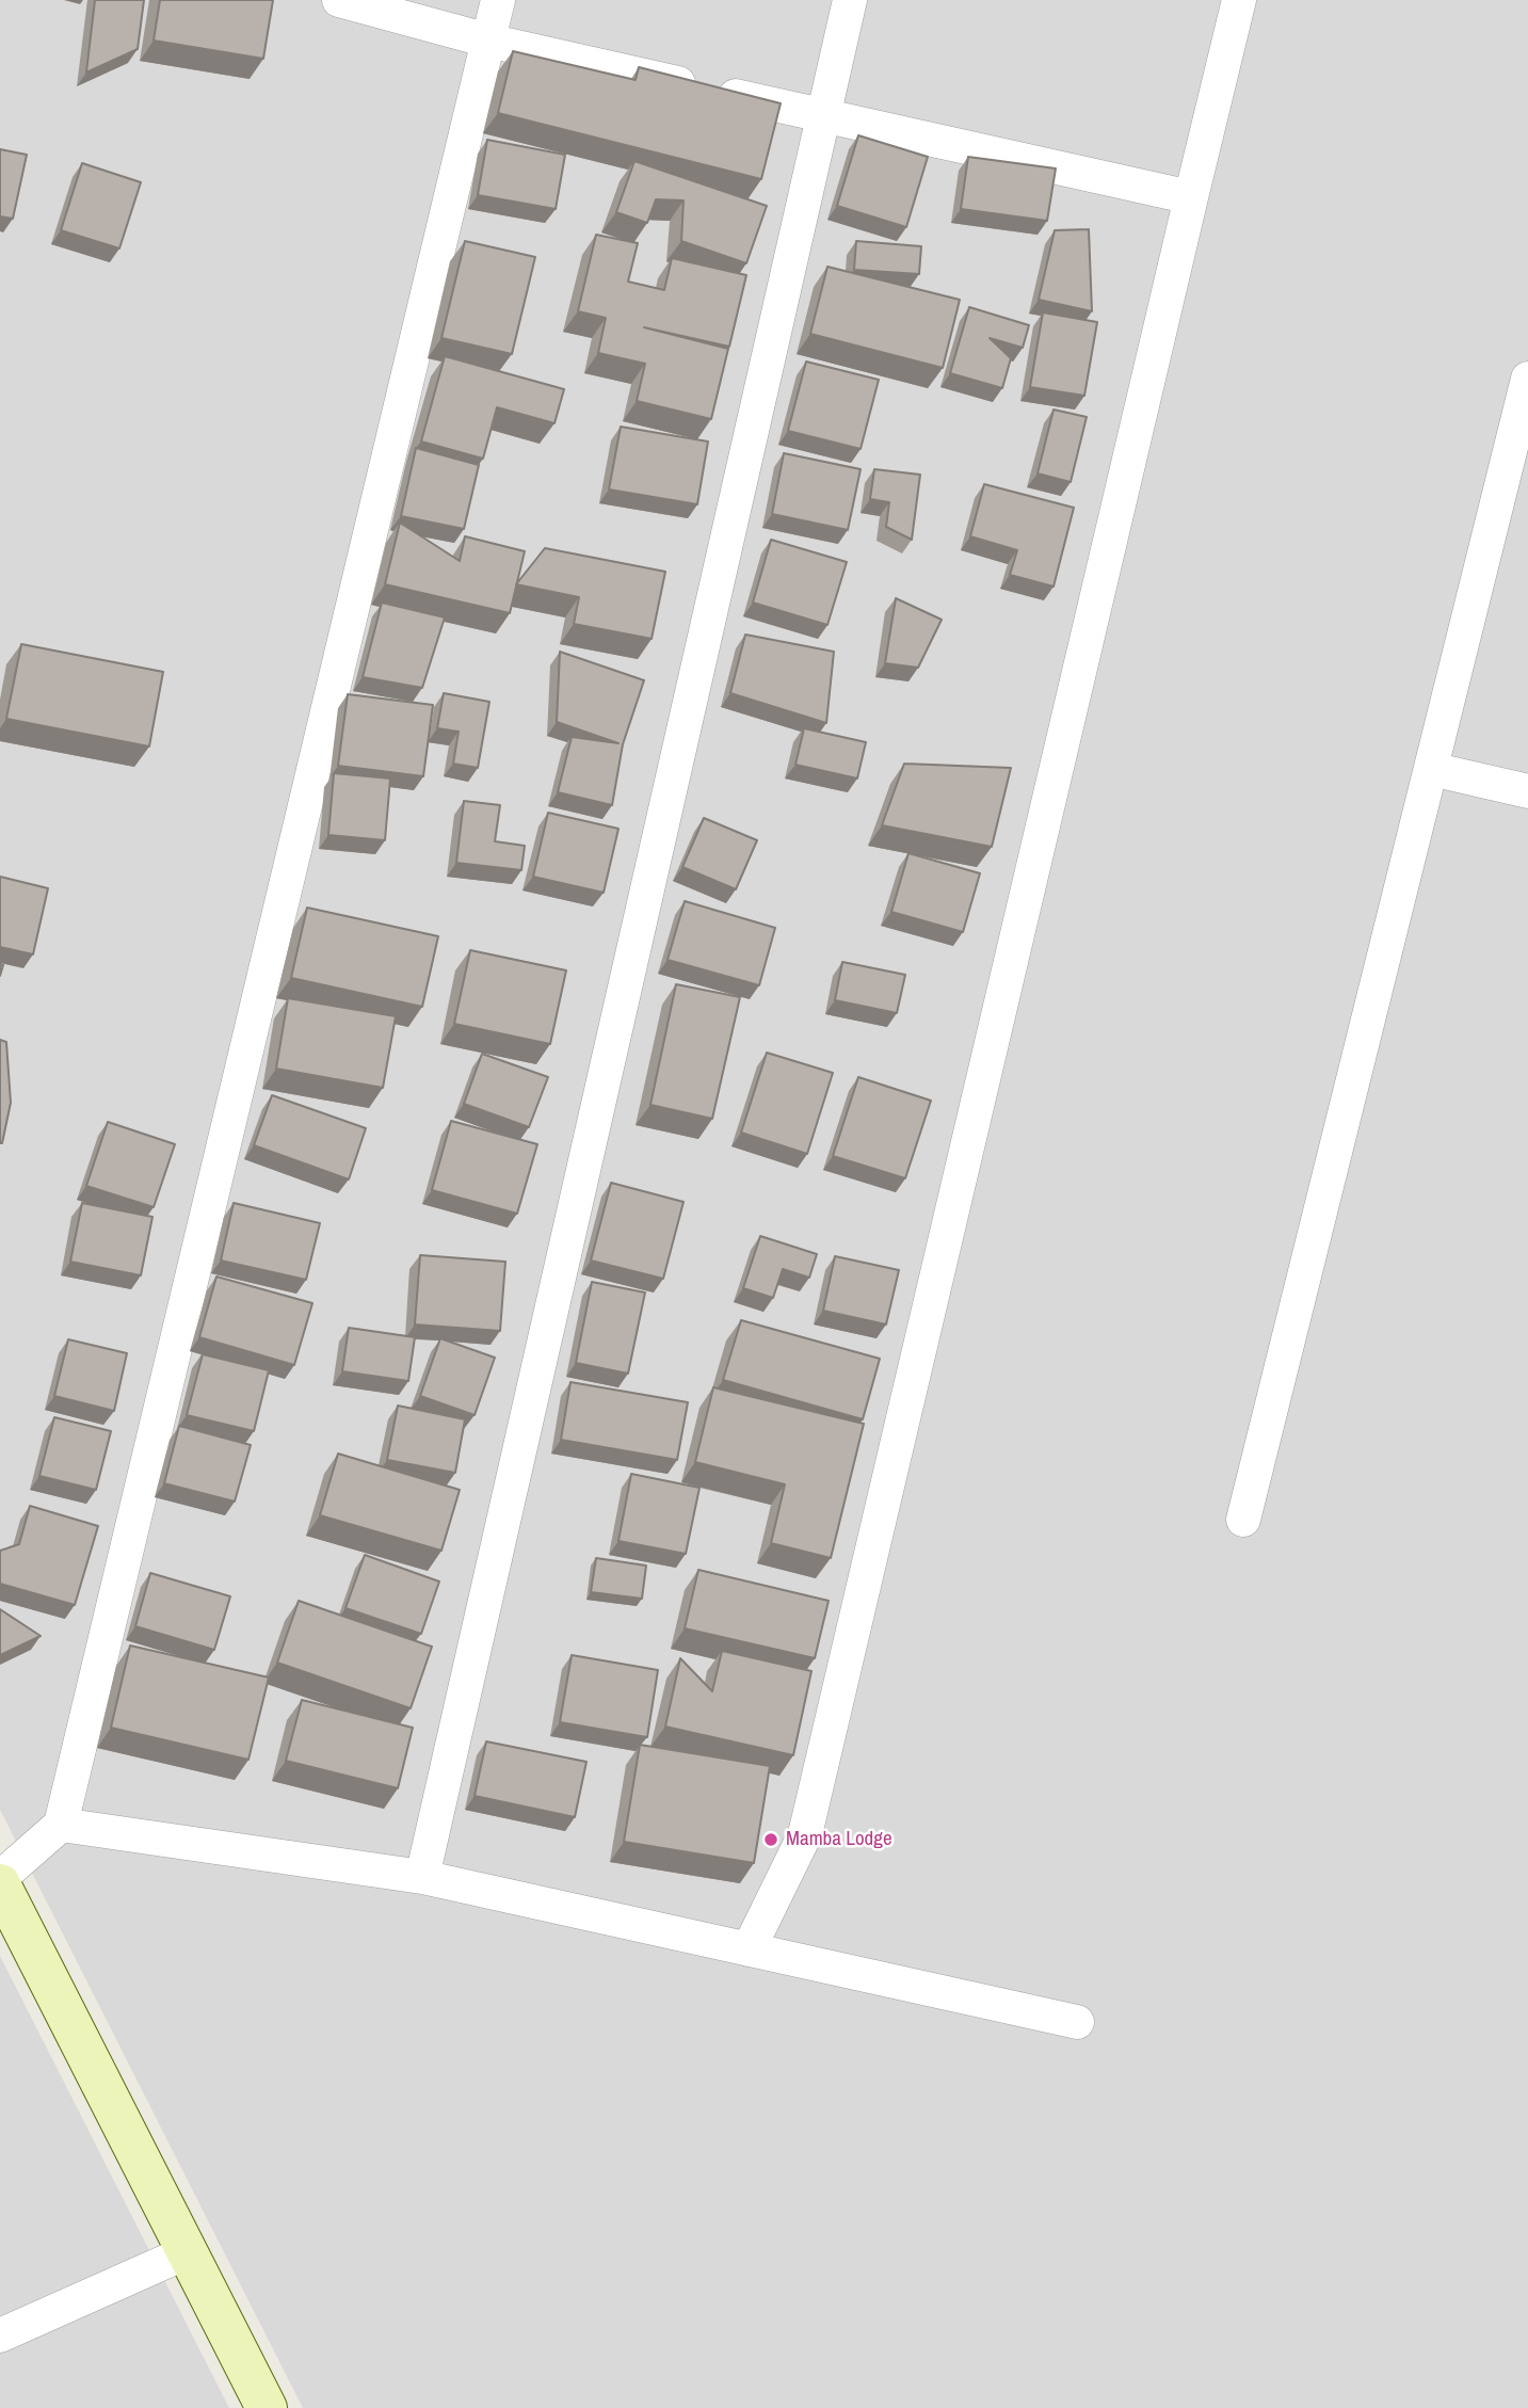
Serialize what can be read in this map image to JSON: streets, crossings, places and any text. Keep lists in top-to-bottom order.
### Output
{
  "places": ["Mamba Lodge"]
}
